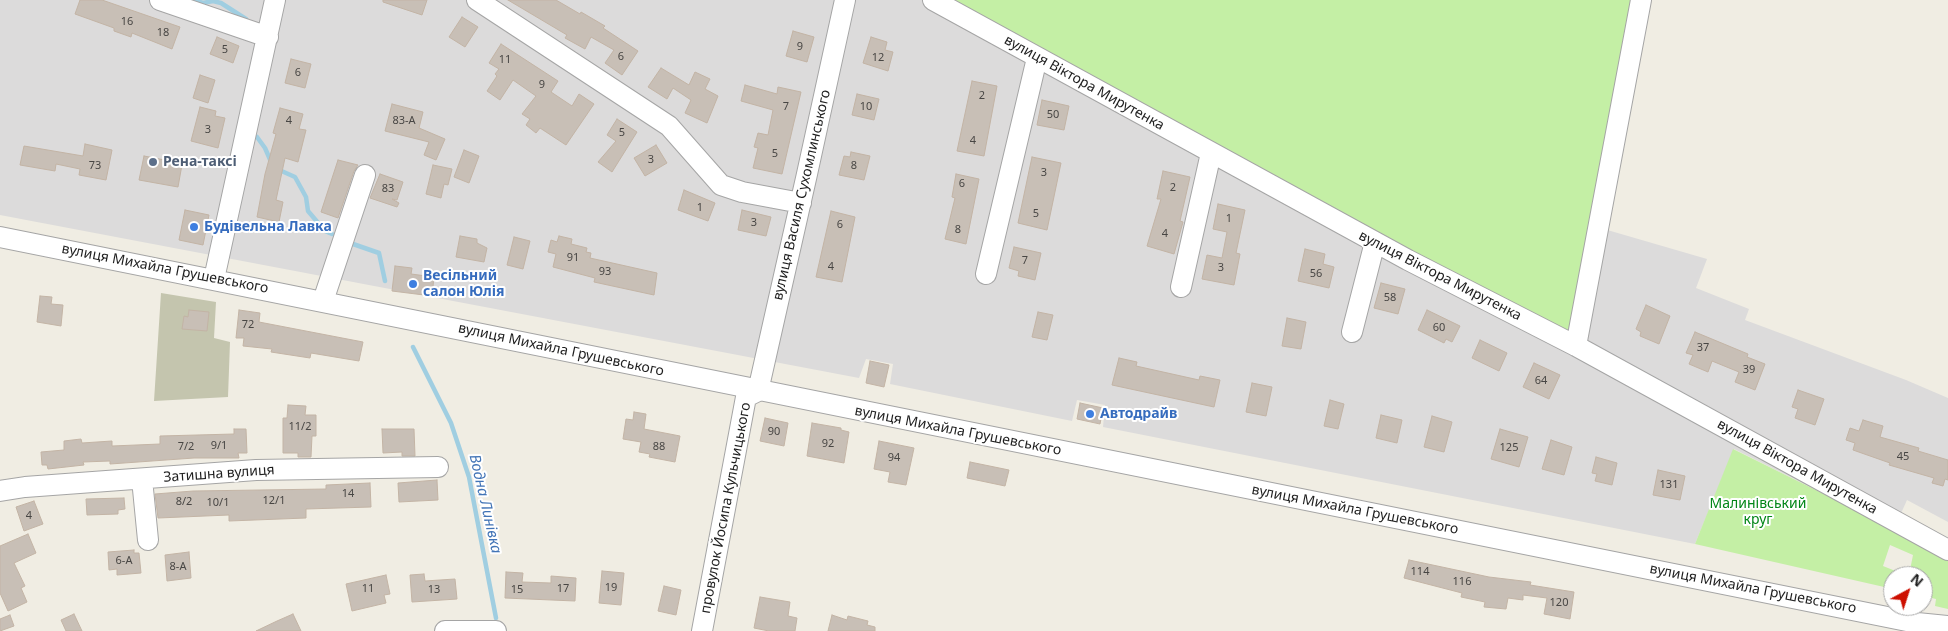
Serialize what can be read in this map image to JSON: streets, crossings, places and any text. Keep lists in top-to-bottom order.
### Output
{
  "streets": {
    "street": [
      "вулиця Віктора Мирутенка",
      "вулиця Василя Сухомлинського",
      "вулиця Михайла Грушевського",
      "Затишна вулиця",
      "провулок Йосипа Кульчицького"
    ]
  },
  "crossings": [
    ["вулиця Василя Сухомлинського", "вулиця Михайла Грушевського"],
    ["вулиця Василя Сухомлинського", "провулок Йосипа Кульчицького"],
    ["вулиця Михайла Грушевського", "провулок Йосипа Кульчицького"]
  ],
  "water": ["Водна Линівка"],
  "parks": ["Малинівський круг"],
  "places": [
    "Рена-таксі",
    "Будівельна Лавка",
    "Весільний салон Юлія",
    "Автодрайв"
  ],
  "house_numbers": [
    "16",
    "18",
    "9",
    "5",
    "6",
    "12",
    "11",
    "6",
    "9",
    "2",
    "7",
    "10",
    "50",
    "4",
    "83-А",
    "3",
    "5",
    "4",
    "5",
    "3",
    "73",
    "8",
    "3",
    "6",
    "2",
    "83",
    "1",
    "5",
    "1",
    "3",
    "6",
    "8",
    "4",
    "91",
    "7",
    "4",
    "3",
    "93",
    "56",
    "58",
    "72",
    "60",
    "37",
    "39",
    "64",
    "11/2",
    "90",
    "92",
    "9/1",
    "7/2",
    "88",
    "125",
    "45",
    "94",
    "131",
    "14",
    "12/1",
    "8/2",
    "10/1",
    "4",
    "6-А",
    "8-А",
    "114",
    "116",
    "19",
    "11",
    "17",
    "13",
    "15",
    "120"
  ],
  "north": "top right"
}
